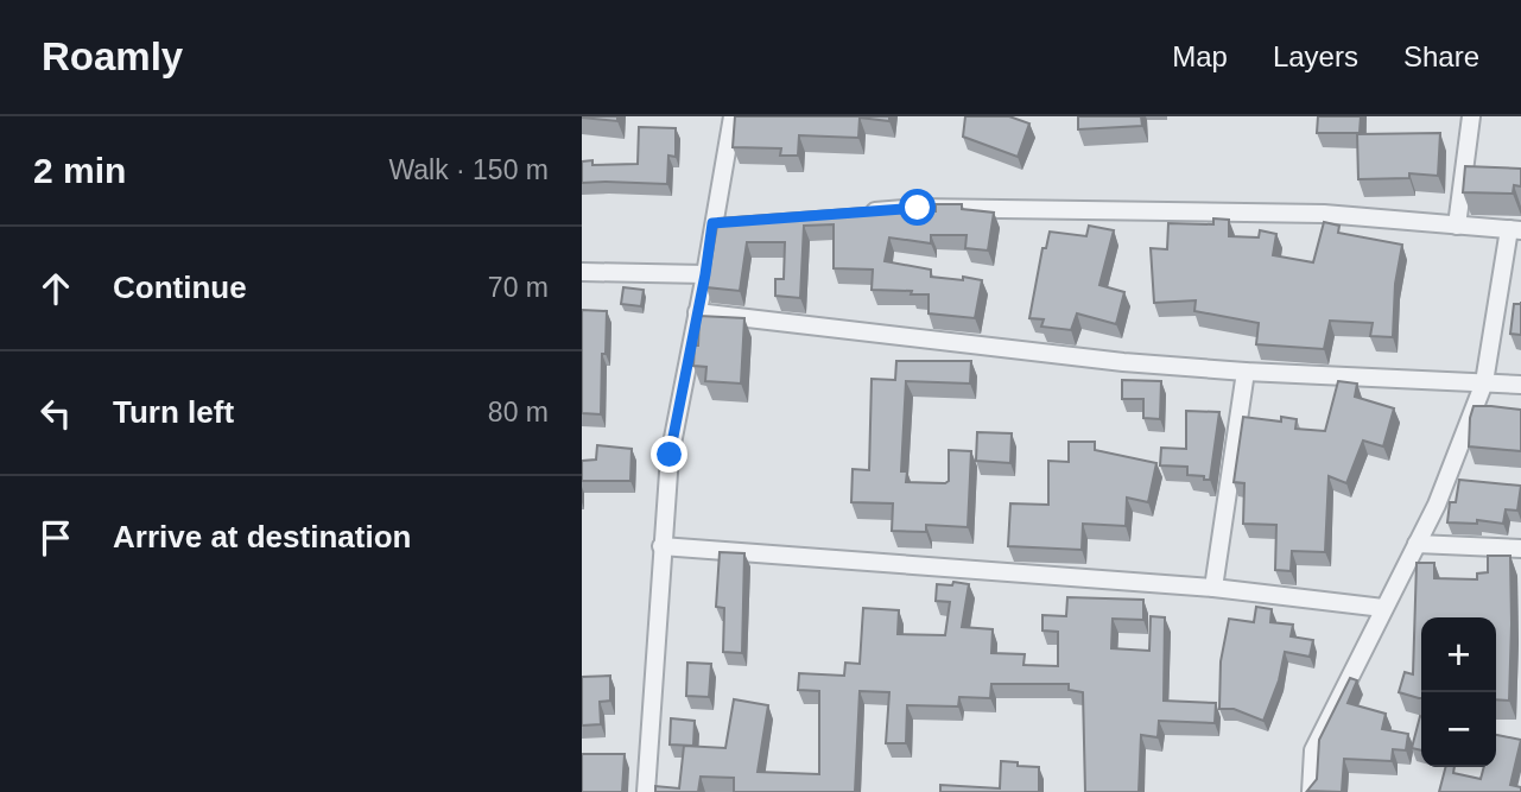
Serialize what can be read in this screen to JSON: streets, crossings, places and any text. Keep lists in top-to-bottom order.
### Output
{
  "page": {
    "header": "Roamly",
    "nav": ["Map", "Layers", "Share"],
    "heading": ["2 min", "Walk · 150 m"],
    "list": [
      ["Continue", "70 m"],
      ["Turn left", "80 m"],
      "Arrive at destination"
    ],
    "map_buttons": ["+", "−"]
  }
}
